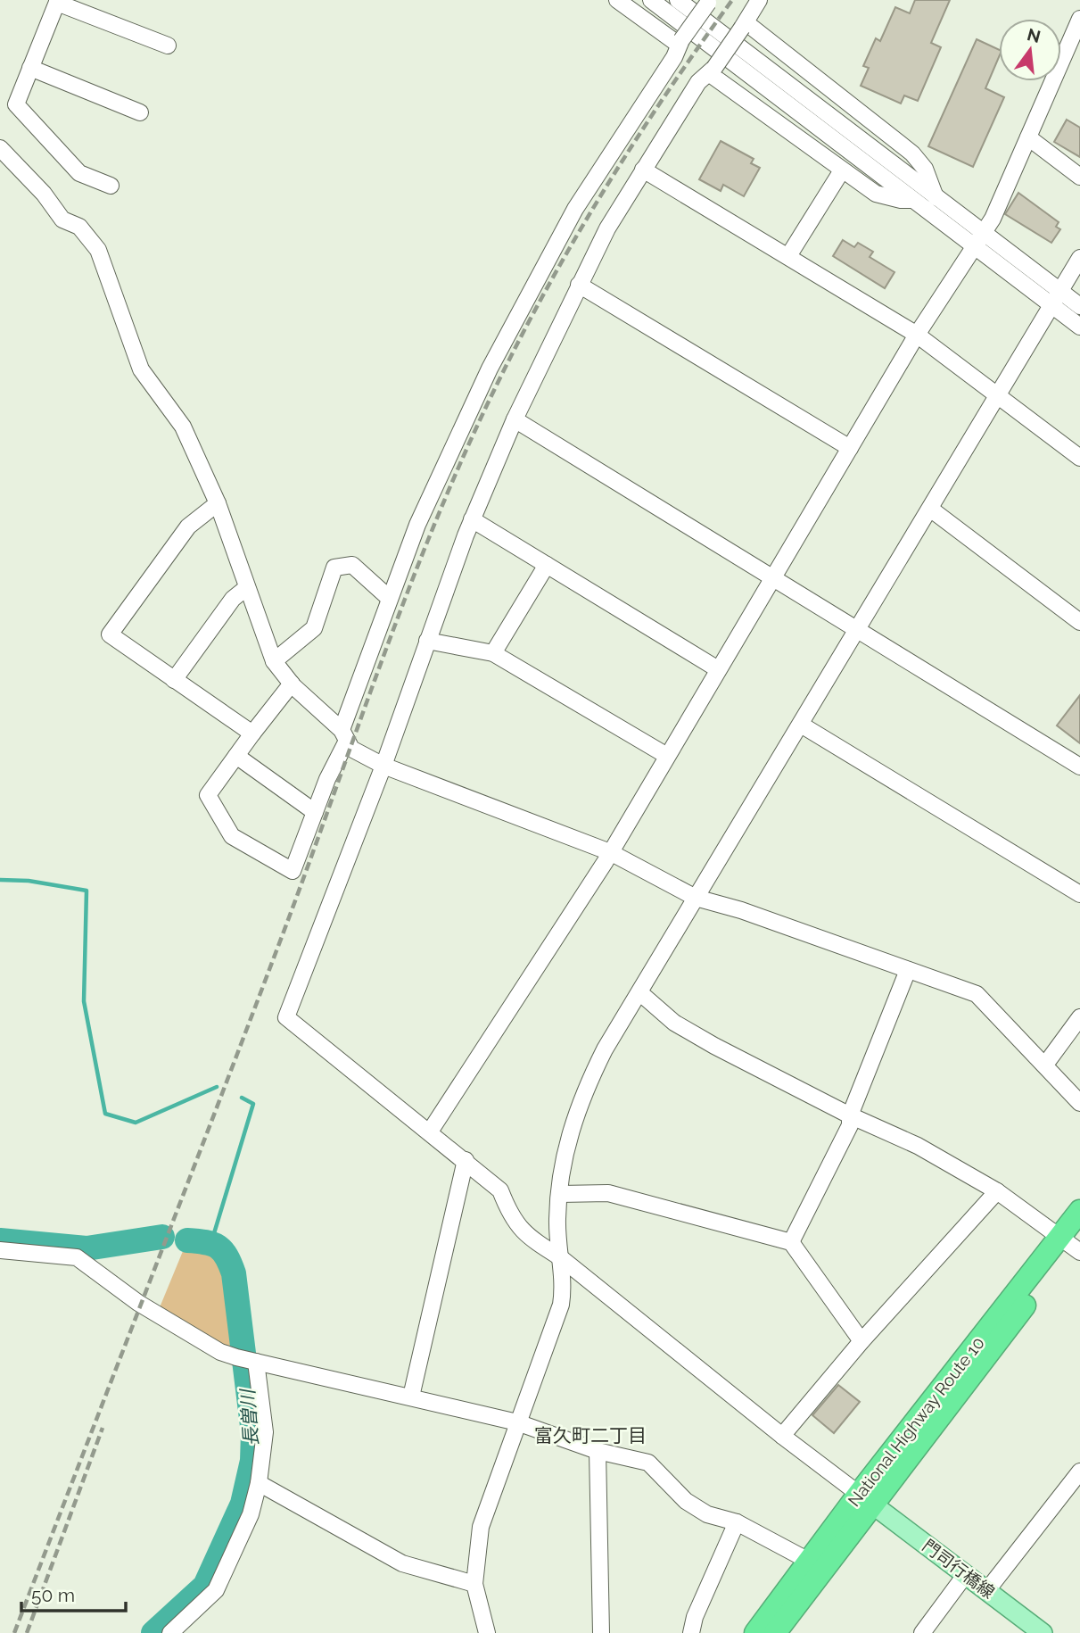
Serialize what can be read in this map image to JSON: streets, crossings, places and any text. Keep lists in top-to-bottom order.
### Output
{
  "streets": {
    "highway": ["National Highway Route 10"],
    "main road": ["門司行橋線"]
  },
  "crossings": [
    ["National Highway Route 10", "門司行橋線"]
  ],
  "districts": ["富久町二丁目"],
  "water": ["長曽川"],
  "scale_bar": "50 m",
  "north": "top"
}
